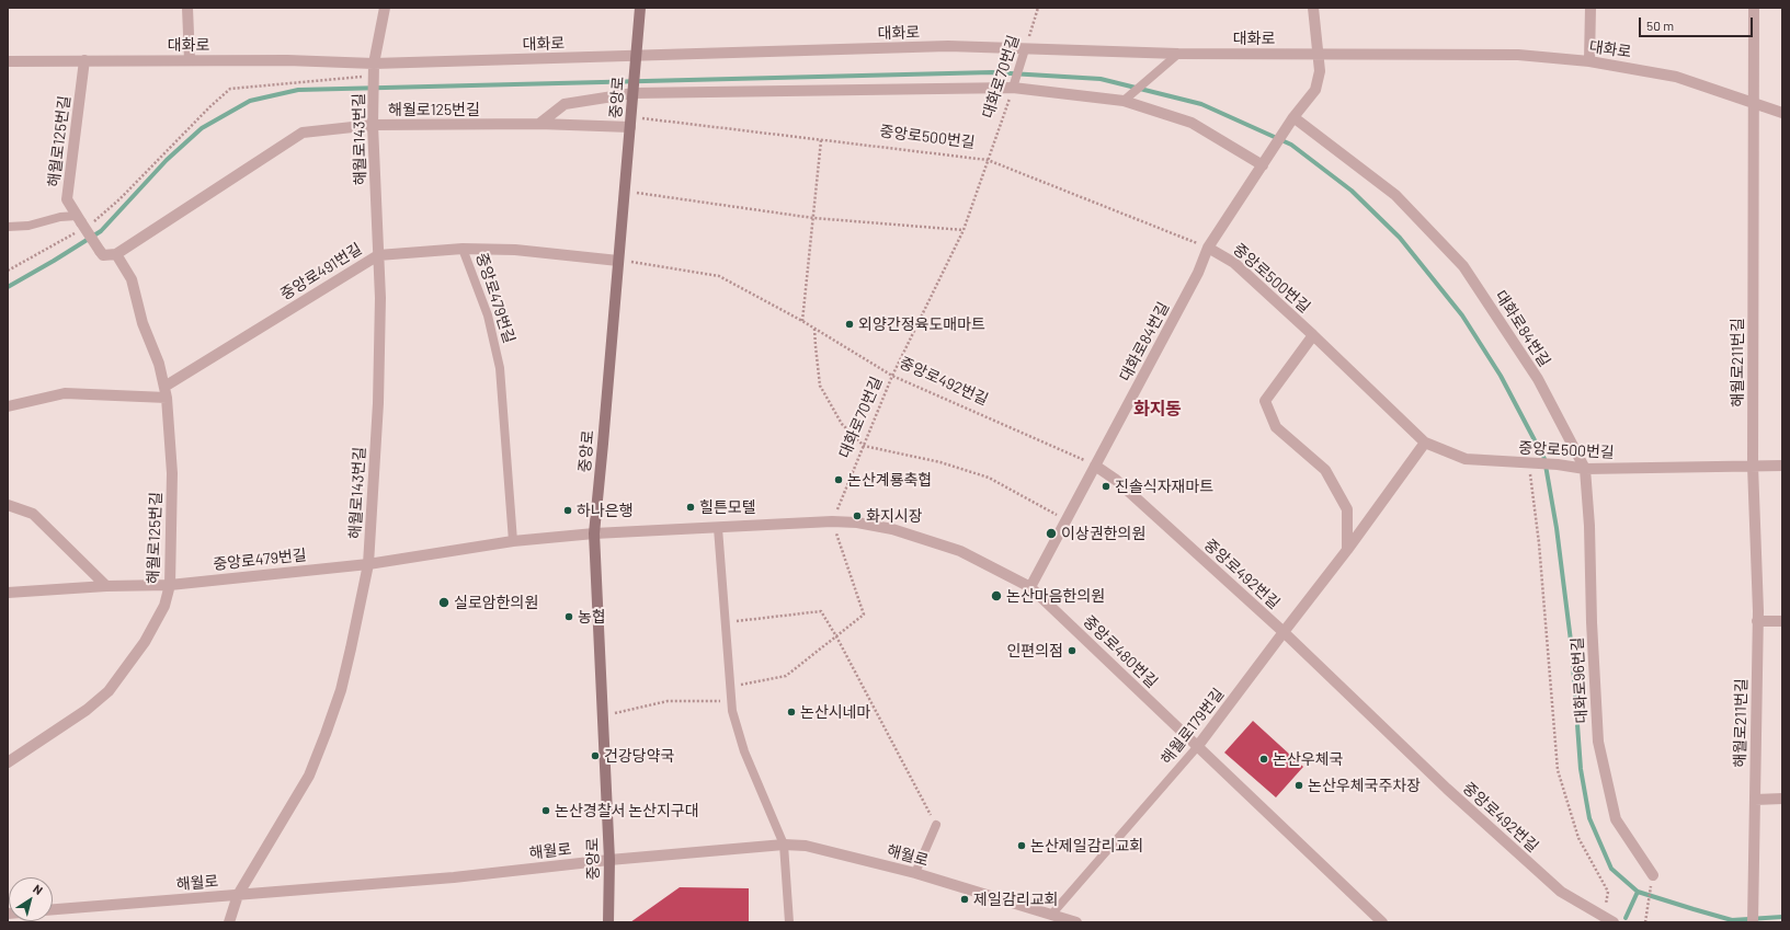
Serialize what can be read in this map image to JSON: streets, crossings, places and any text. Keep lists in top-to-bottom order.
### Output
{
  "streets": {
    "main road": ["중앙로"],
    "street": [
      "대화로",
      "해월로125번길",
      "중앙로500번길",
      "해월로143번길",
      "중앙로491번길",
      "중앙로479번길",
      "대화로84번길",
      "해월로211번길",
      "중앙로492번길",
      "중앙로480번길",
      "대화로96번길",
      "해월로179번길",
      "해월로"
    ],
    "lane": ["대화로70번길"]
  },
  "crossings": [
    ["대화로", "대화로70번길"],
    ["대화로", "중앙로"],
    ["대화로", "해월로125번길"],
    ["대화로", "해월로143번길"],
    ["대화로", "대화로84번길"],
    ["대화로", "해월로211번길"],
    ["대화로70번길", "중앙로500번길"],
    ["대화로70번길", "중앙로492번길"],
    ["대화로70번길", "중앙로480번길"],
    ["중앙로", "해월로125번길"],
    ["중앙로", "중앙로500번길"],
    ["중앙로", "중앙로491번길"],
    ["중앙로", "중앙로479번길"],
    ["중앙로", "중앙로492번길"],
    ["중앙로", "중앙로480번길"],
    ["중앙로", "해월로"],
    ["해월로125번길", "중앙로500번길"],
    ["해월로125번길", "해월로143번길"],
    ["해월로125번길", "중앙로491번길"],
    ["해월로125번길", "중앙로479번길"],
    ["중앙로500번길", "대화로84번길"],
    ["중앙로500번길", "해월로211번길"],
    ["중앙로500번길", "대화로96번길"],
    ["중앙로500번길", "해월로179번길"],
    ["해월로143번길", "중앙로491번길"],
    ["해월로143번길", "중앙로479번길"],
    ["해월로143번길", "해월로"],
    ["중앙로491번길", "중앙로479번길"],
    ["중앙로491번길", "중앙로492번길"],
    ["중앙로479번길", "중앙로480번길"],
    ["대화로84번길", "중앙로492번길"],
    ["대화로84번길", "중앙로480번길"],
    ["대화로84번길", "대화로96번길"],
    ["중앙로492번길", "해월로179번길"],
    ["중앙로480번길", "해월로179번길"],
    ["해월로179번길", "해월로"]
  ],
  "districts": ["화지동"],
  "places": [
    "외양간정육도매마트",
    "논산계룡축협",
    "진솔식자재마트",
    "힐튼모텔",
    "하나은행",
    "화지시장",
    "이상권한의원",
    "논산마음한의원",
    "실로암한의원",
    "농협",
    "인편의점",
    "논산시네마",
    "건강당약국",
    "논산우체국",
    "논산우체국주차장",
    "논산경찰서 논산지구대",
    "논산제일감리교회",
    "제일감리교회"
  ],
  "scale_bar": "50 m",
  "north": "top right"
}
